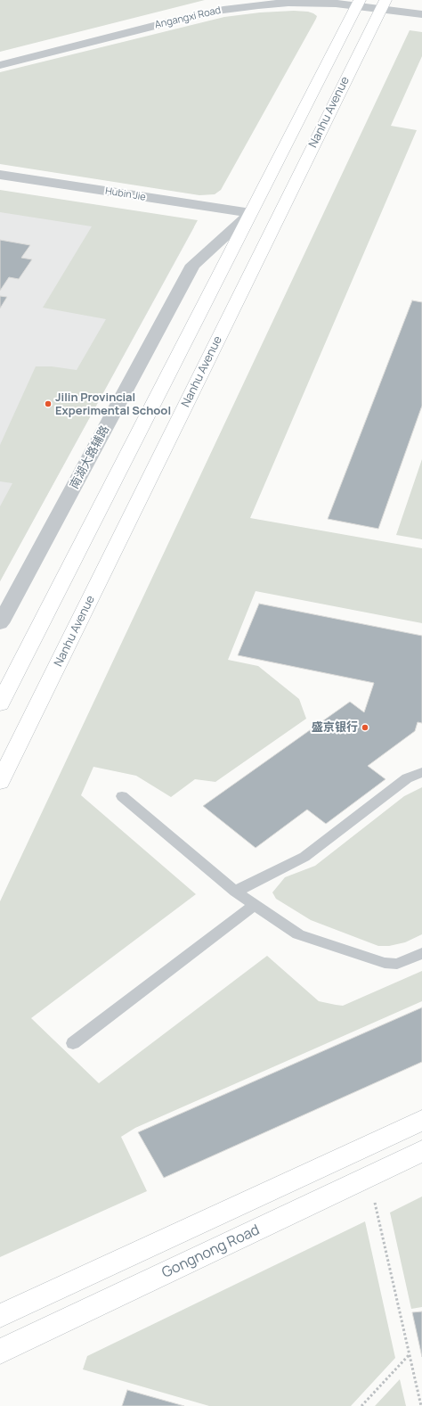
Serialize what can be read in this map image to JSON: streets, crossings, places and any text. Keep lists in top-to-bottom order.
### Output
{
  "streets": {
    "main road": ["Nanhu Avenue", "Gongnong Road"],
    "street": ["Angangxi Road", "Hubin Jie", "南湖大路辅路"]
  },
  "crossings": [
    ["Angangxi Road", "Nanhu Avenue"],
    ["Nanhu Avenue", "Hubin Jie"],
    ["Nanhu Avenue", "南湖大路辅路"],
    ["Hubin Jie", "南湖大路辅路"]
  ],
  "places": ["Jilin Provincial Experimental School", "盛京银行"]
}
